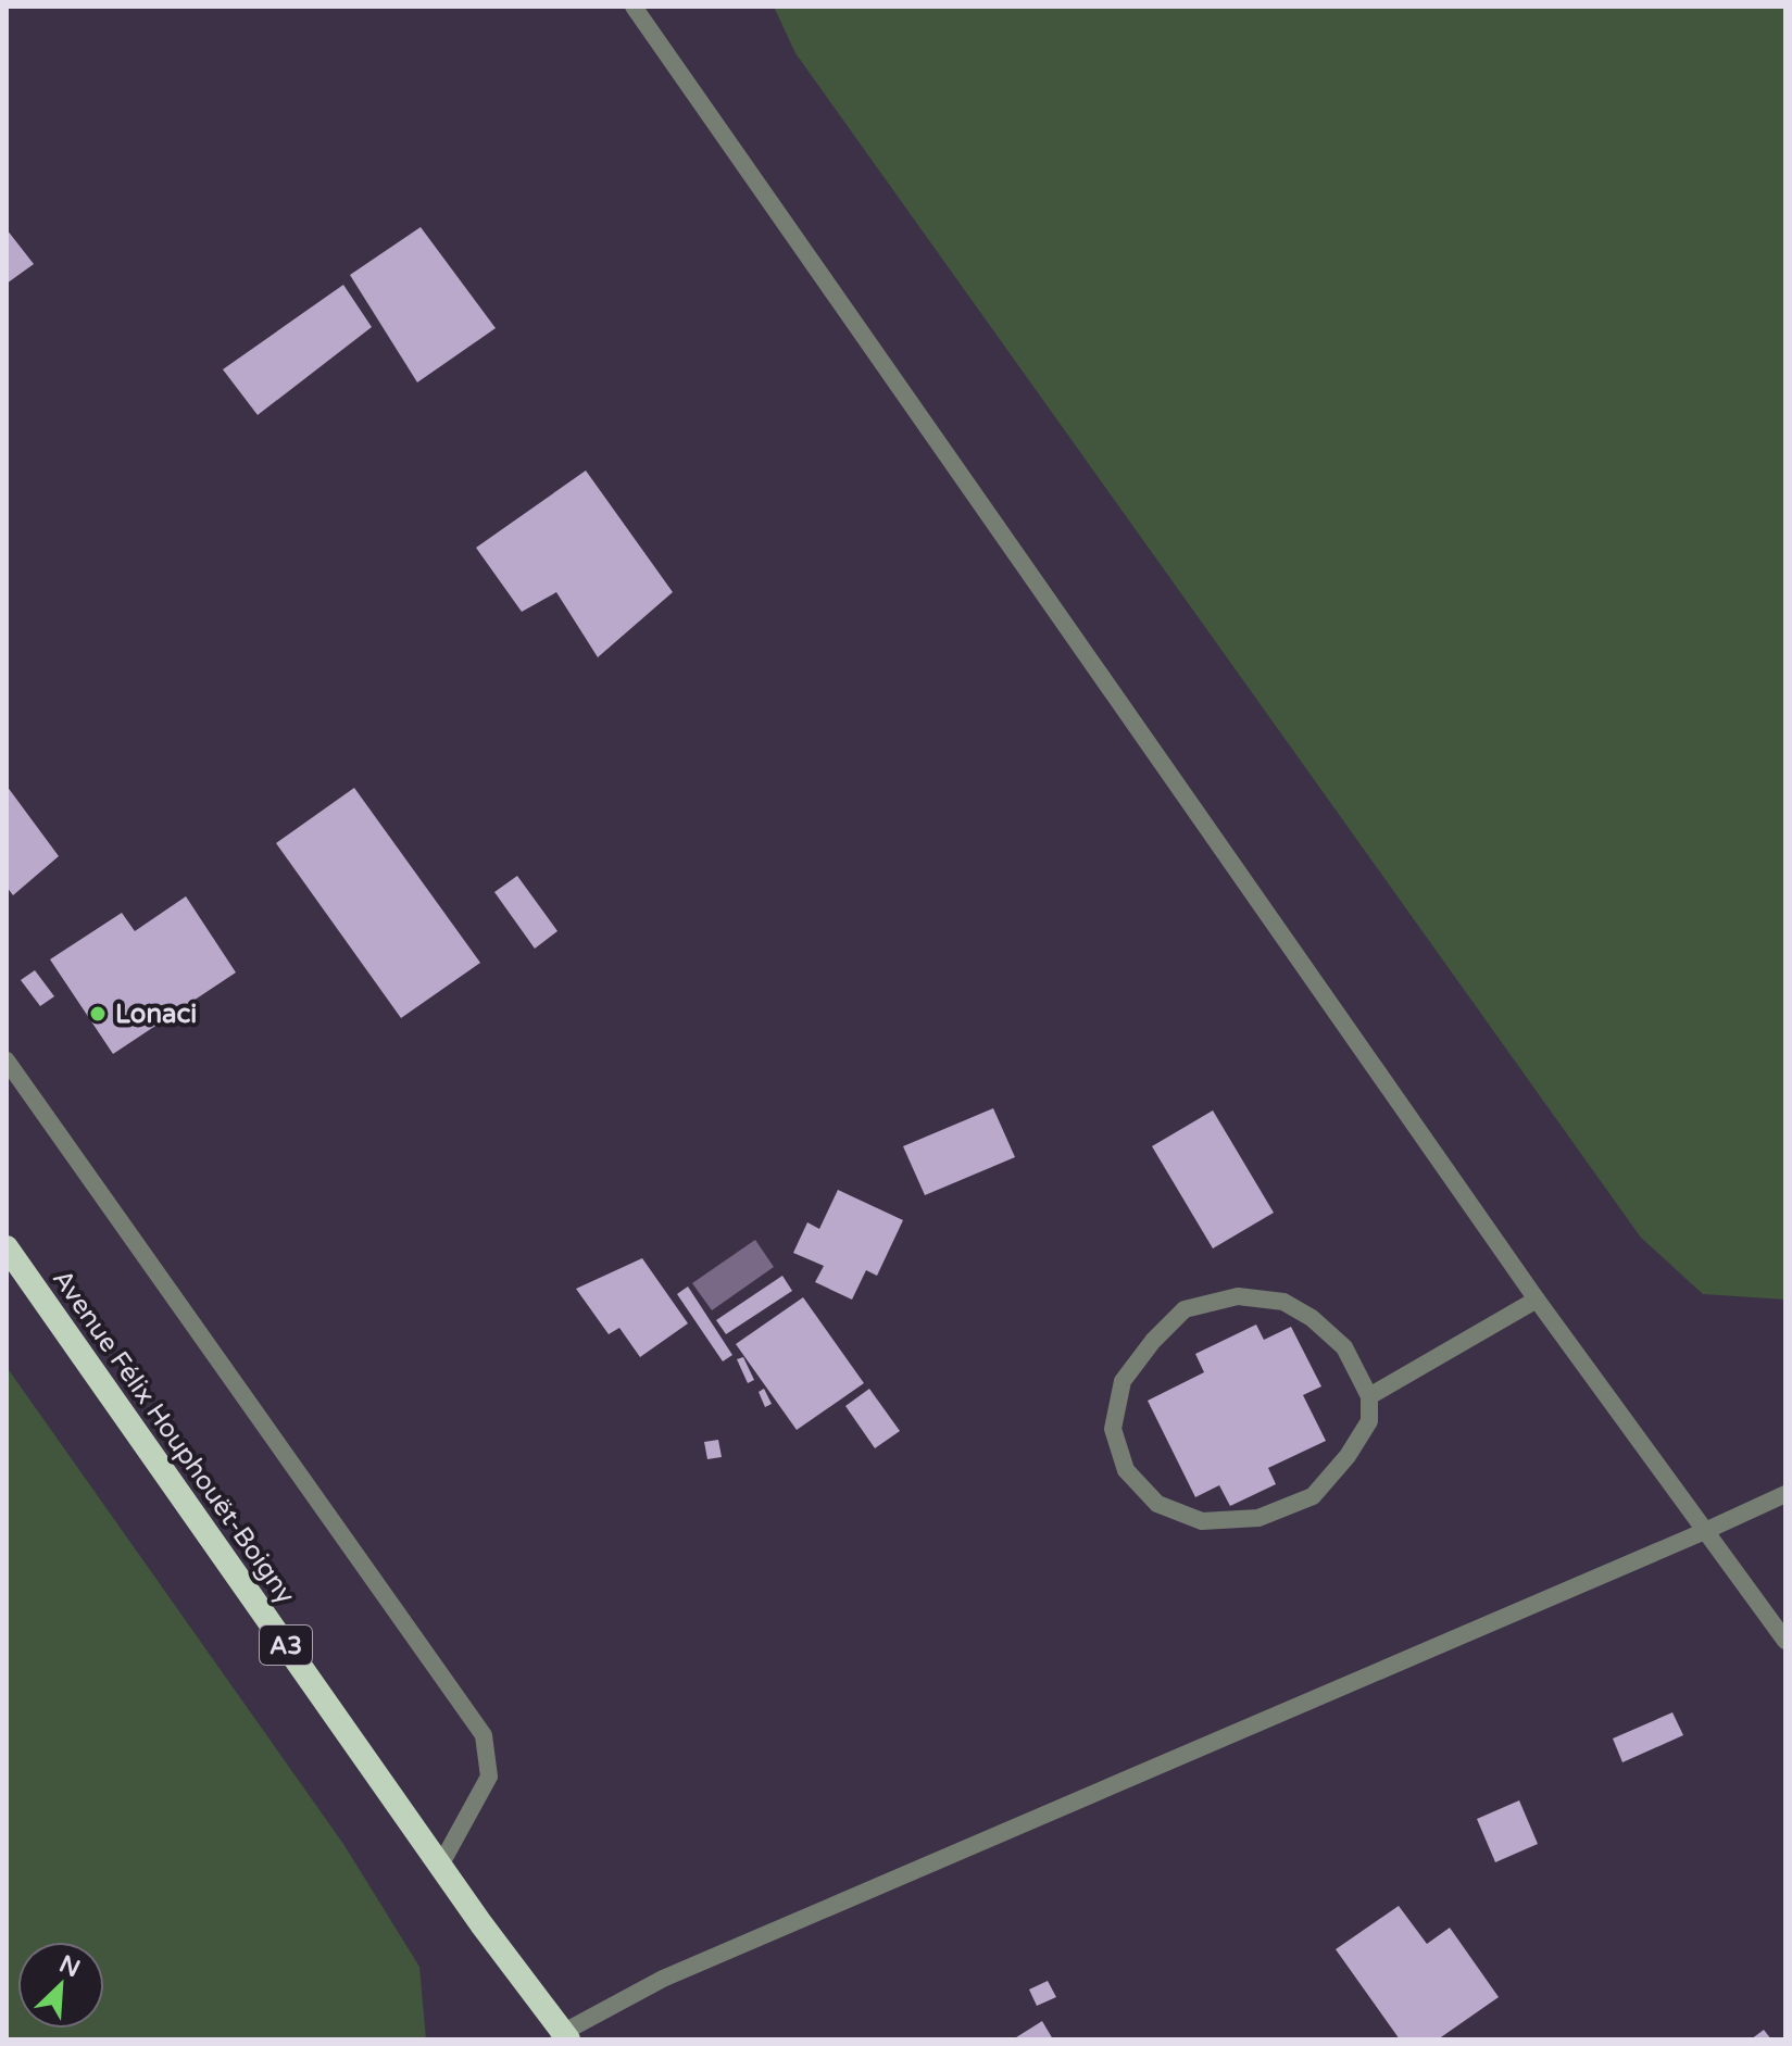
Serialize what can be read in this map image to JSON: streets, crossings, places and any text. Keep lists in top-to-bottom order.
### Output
{
  "streets": {
    "highway": ["Avenue Félix Houphouët-Boigny", "A3"]
  },
  "places": ["Lonaci"],
  "north": "top right"
}
